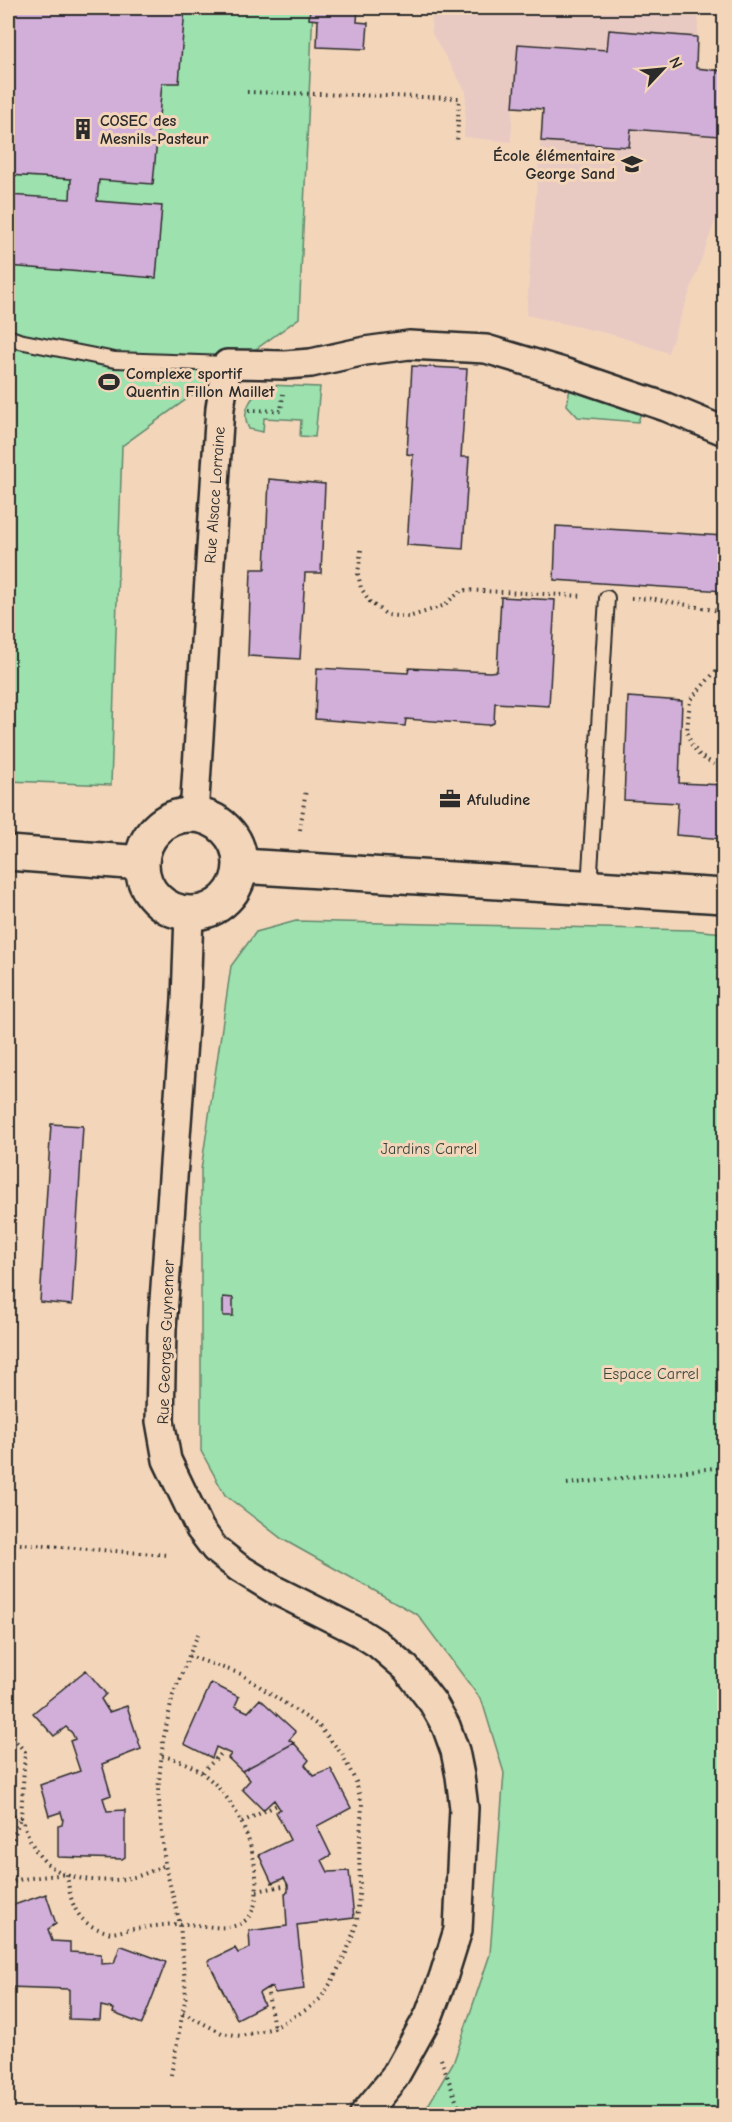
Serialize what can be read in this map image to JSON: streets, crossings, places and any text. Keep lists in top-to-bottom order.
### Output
{
  "streets": {
    "street": ["Rue Alsace Lorraine", "Rue Georges Guynemer"]
  },
  "crossings": [
    ["Rue Alsace Lorraine", "Rue Georges Guynemer"]
  ],
  "parks": ["Jardins Carrel", "Espace Carrel"],
  "places": {
    "building": ["COSEC des Mesnils-Pasteur"],
    "school or university": ["École élémentaire George Sand"],
    "sports": ["Complexe sportif Quentin Fillon Maillet"],
    "office": ["Afuludine"]
  },
  "north": "top right"
}
